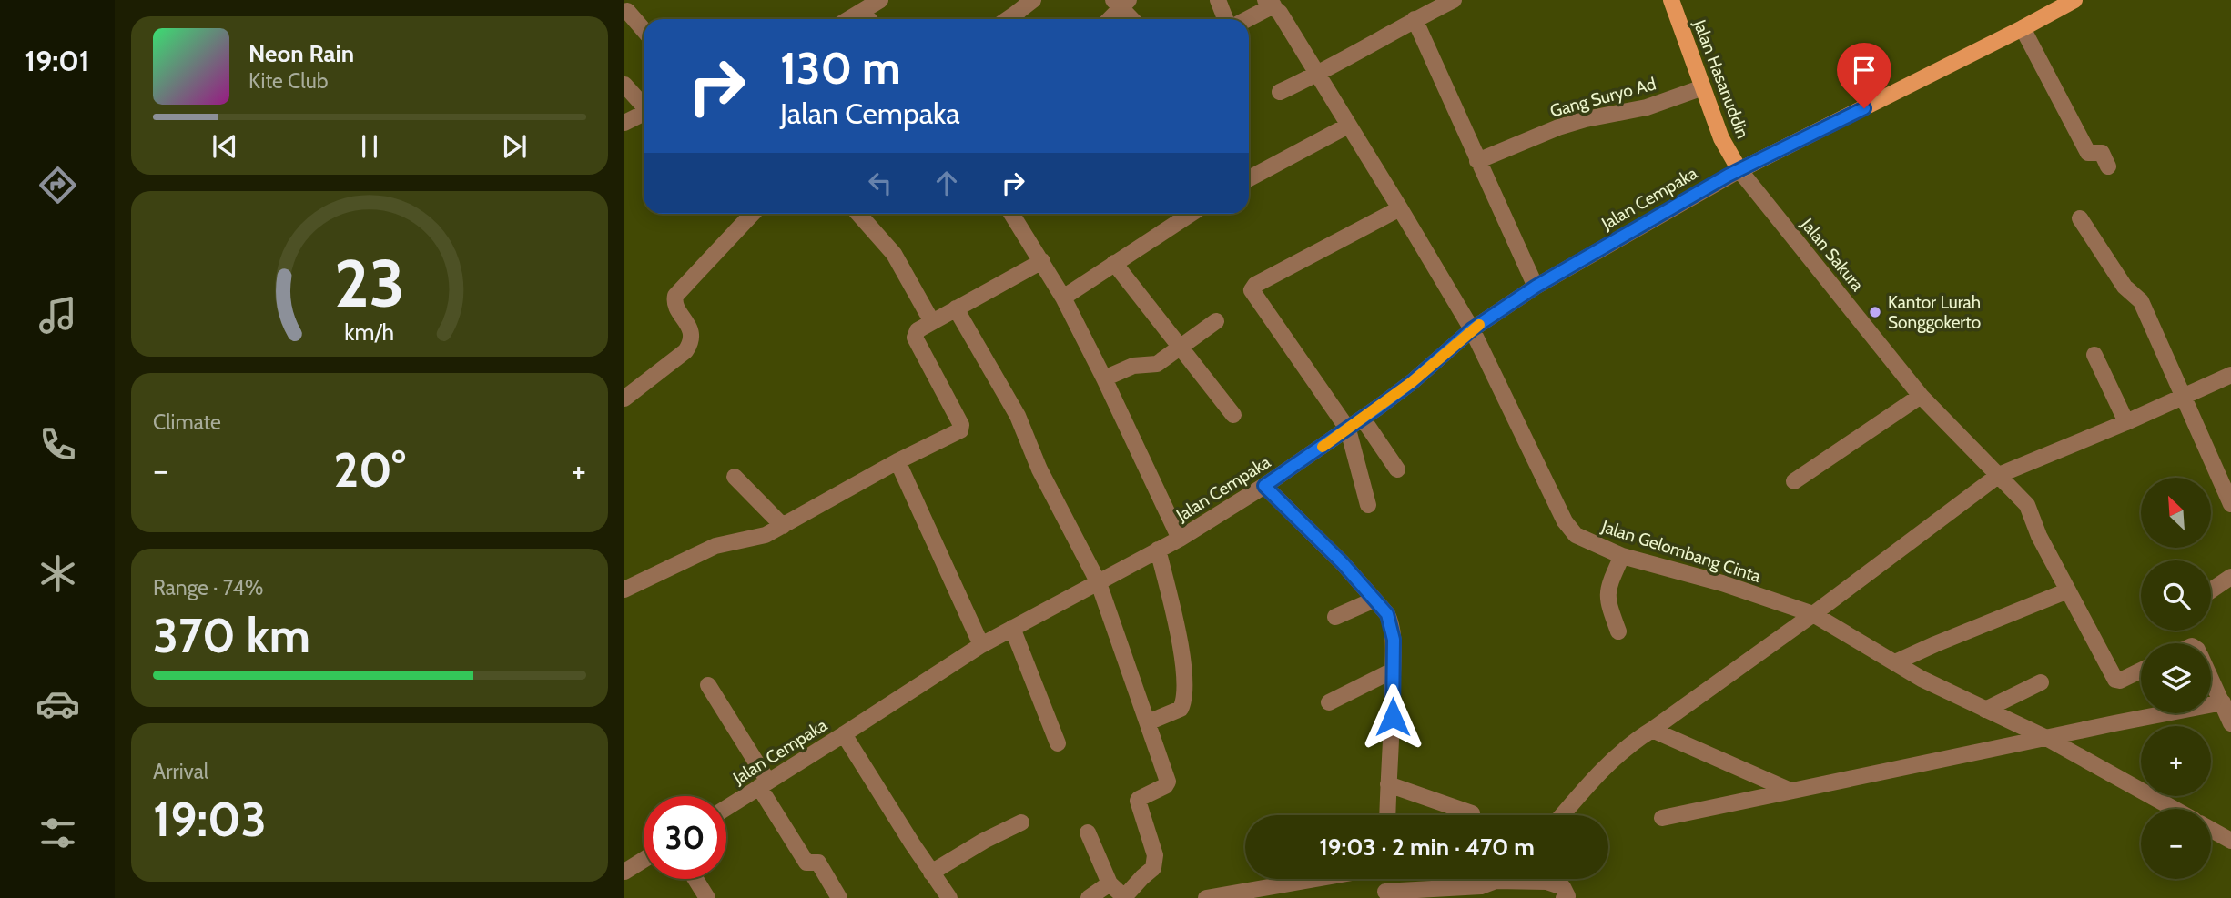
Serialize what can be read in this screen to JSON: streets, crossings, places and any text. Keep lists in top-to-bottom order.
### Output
{
  "streets": {
    "main road": ["Jalan Hasanuddin"],
    "street": [
      "Gang Suryo Ad",
      "Jalan Cempaka",
      "Jalan Sakura",
      "Jalan Gelombang Cinta"
    ]
  },
  "crossings": [
    ["Jalan Hasanuddin", "Gang Suryo Ad"],
    ["Jalan Hasanuddin", "Jalan Cempaka"],
    ["Jalan Hasanuddin", "Jalan Sakura"],
    ["Jalan Cempaka", "Jalan Sakura"],
    ["Jalan Cempaka", "Jalan Gelombang Cinta"]
  ],
  "places": ["Kantor Lurah Songgokerto"],
  "north": "top left",
  "page": {
    "tabs": "19:01",
    "turn": ["130 m", "Jalan Cempaka"],
    "song": ["Neon Rain", "Kite Club"],
    "tile": [
      "Climate",
      ["Range · 74%", "370 km"],
      ["Arrival", "19:03"]
    ],
    "heat": ["−", "20°", "+"],
    "map_buttons": ["+", "−"],
    "limit": "30",
    "trip": "19:03 · 2 min · 470 m",
    "gauge": ["23", "km/h"]
  }
}
